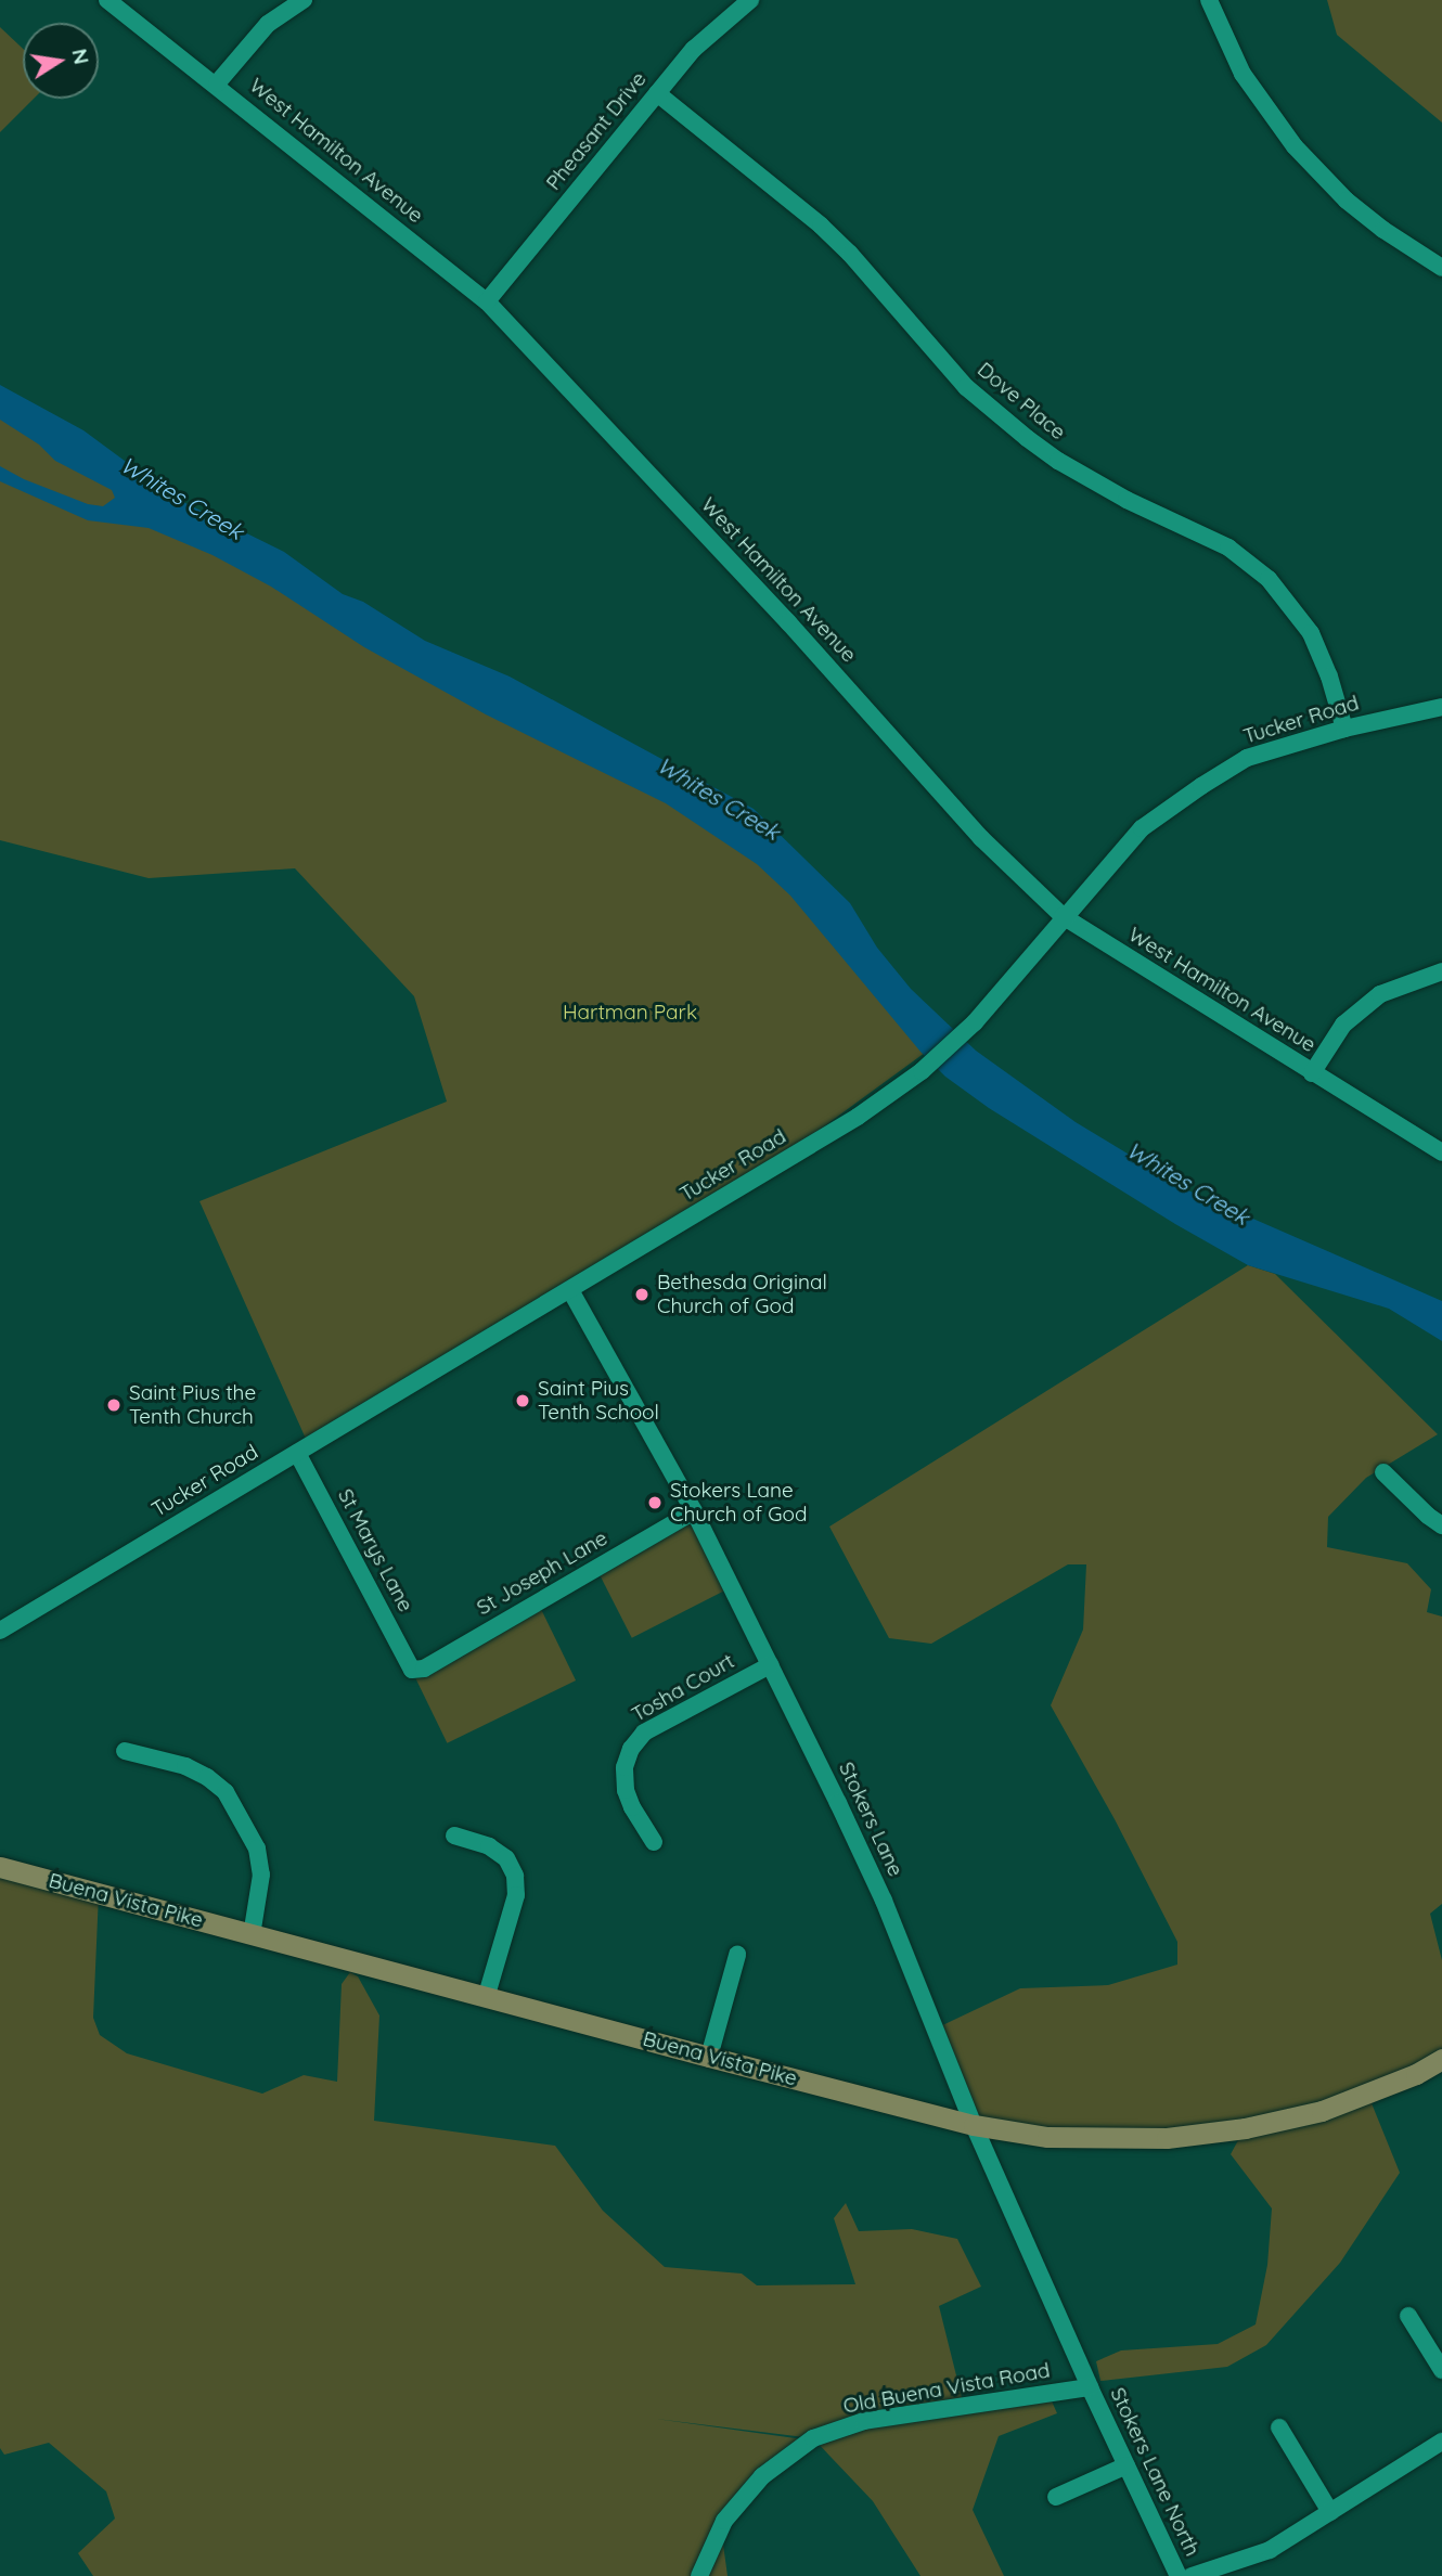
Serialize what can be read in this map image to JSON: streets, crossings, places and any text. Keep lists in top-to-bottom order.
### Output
{
  "streets": {
    "main road": ["Buena Vista Pike"],
    "street": [
      "Pheasant Drive",
      "West Hamilton Avenue",
      "Dove Place",
      "Tucker Road",
      "St Marys Lane",
      "St Joseph Lane",
      "Tosha Court",
      "Stokers Lane",
      "Old Buena Vista Road",
      "Stokers Lane North"
    ]
  },
  "crossings": [
    ["Pheasant Drive", "West Hamilton Avenue"],
    ["Pheasant Drive", "Dove Place"],
    ["West Hamilton Avenue", "Tucker Road"],
    ["Dove Place", "Tucker Road"],
    ["Tucker Road", "St Marys Lane"],
    ["Tucker Road", "Stokers Lane"],
    ["St Marys Lane", "St Joseph Lane"],
    ["St Joseph Lane", "Stokers Lane"],
    ["Tosha Court", "Stokers Lane"],
    ["Stokers Lane", "Buena Vista Pike"],
    ["Stokers Lane", "Old Buena Vista Road"],
    ["Stokers Lane", "Stokers Lane North"],
    ["Old Buena Vista Road", "Stokers Lane North"]
  ],
  "water": ["Whites Creek"],
  "parks": ["Hartman Park"],
  "places": [
    "Bethesda Original Church of God",
    "Saint Pius Tenth School",
    "Saint Pius the Tenth Church",
    "Stokers Lane Church of God"
  ],
  "north": "right"
}
